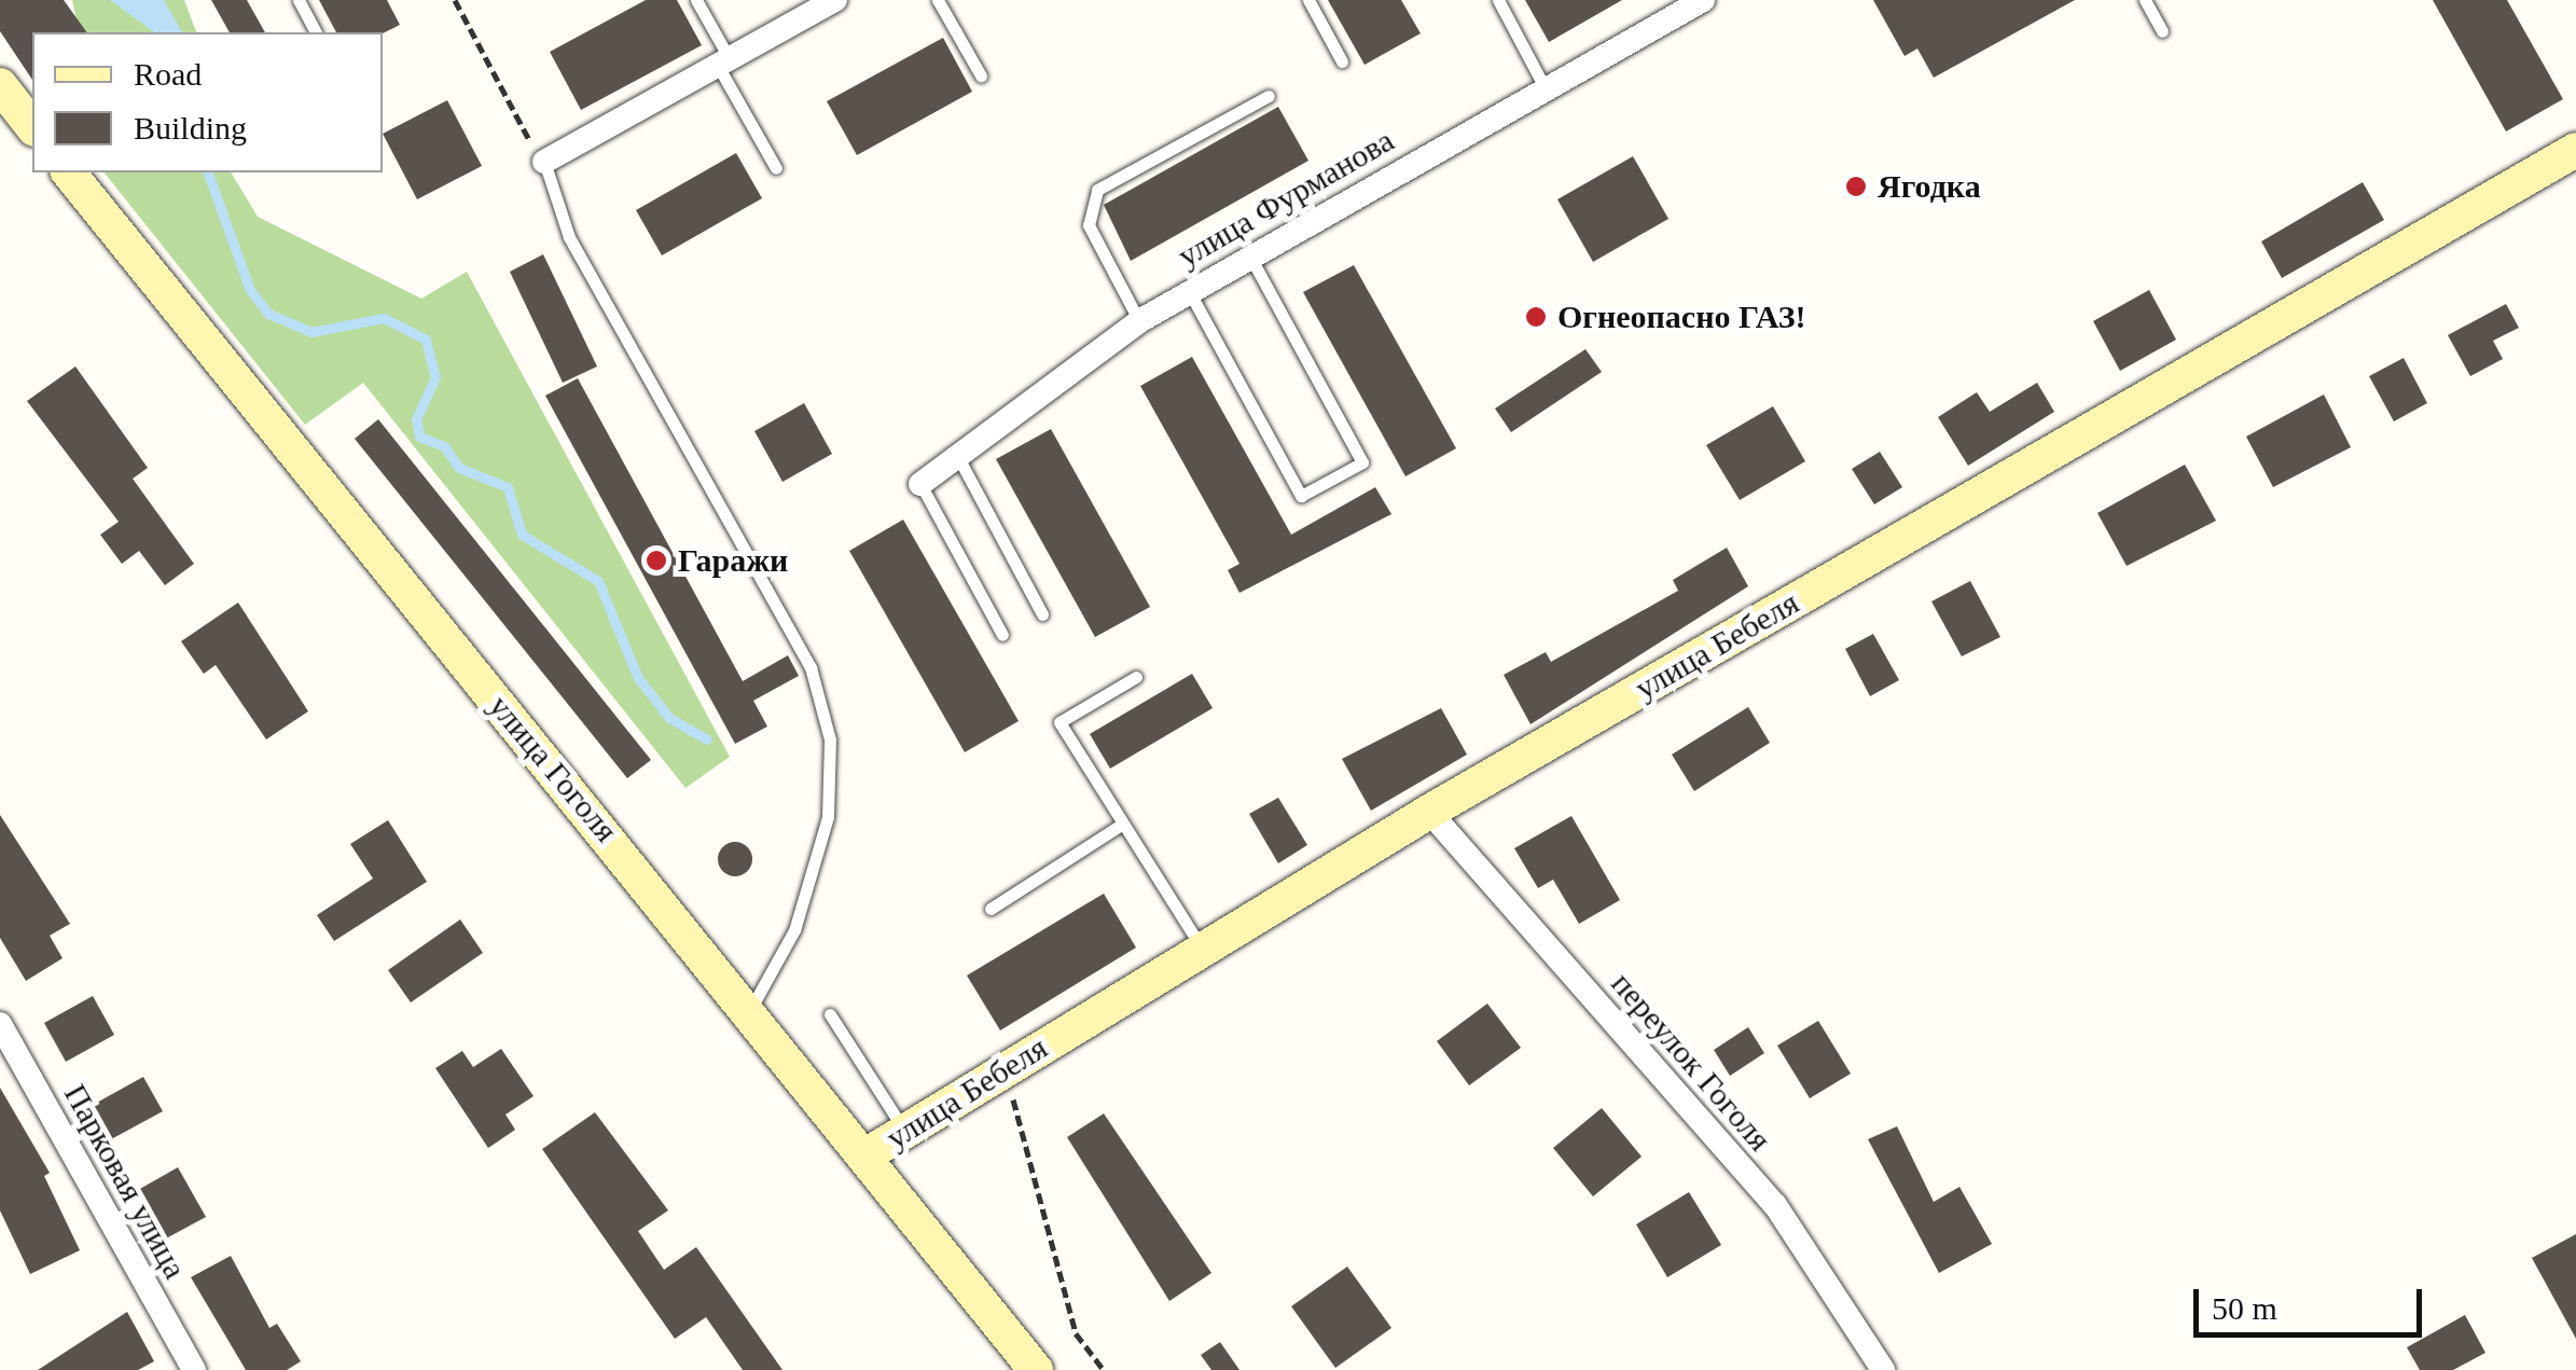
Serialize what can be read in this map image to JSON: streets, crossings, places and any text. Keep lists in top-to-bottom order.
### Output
{
  "streets": {
    "street": [
      "улица Фурманова",
      "улица Бебеля",
      "улица Гоголя",
      "переулок Гоголя",
      "Парковая улица"
    ]
  },
  "crossings": [
    ["улица Бебеля", "улица Гоголя"],
    ["улица Бебеля", "переулок Гоголя"]
  ],
  "places": ["Ягодка", "Огнеопасно ГАЗ!", "Гаражи"],
  "legend": ["Road", "Building"],
  "scale_bar": "50 m"
}
